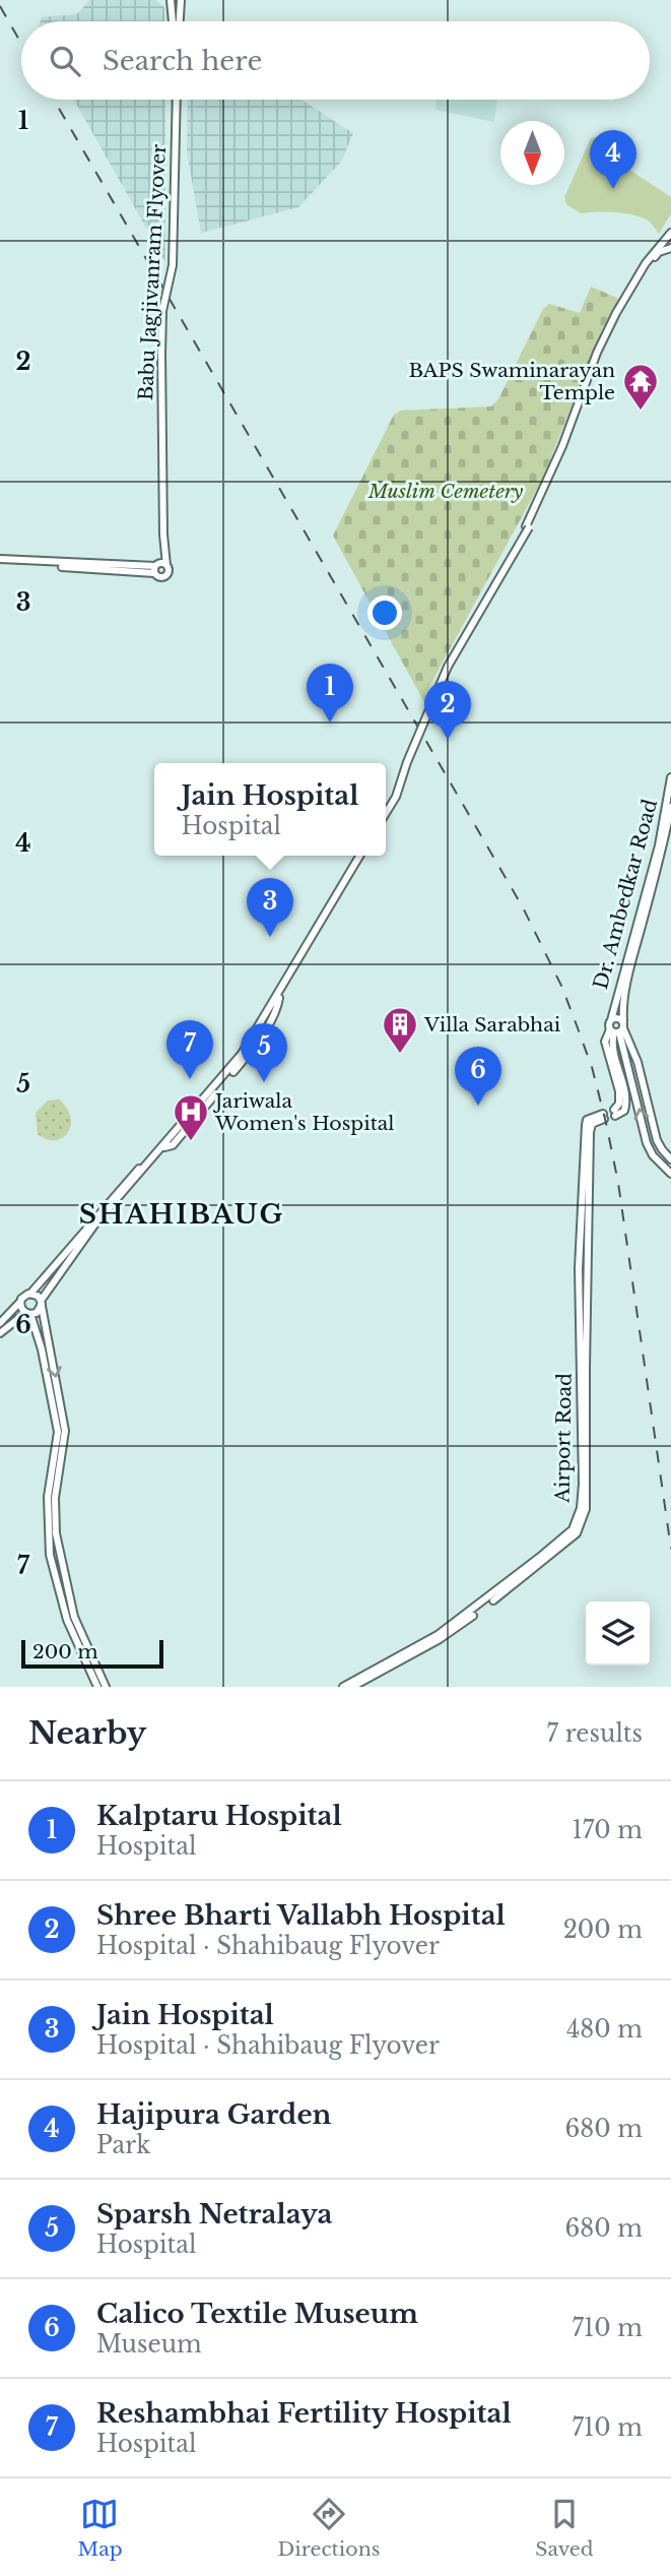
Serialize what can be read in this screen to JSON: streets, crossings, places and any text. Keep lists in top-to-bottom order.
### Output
{
  "streets": {
    "main road": ["Babu Jagjivanram Flyover", "Dr. Ambedkar Road", "Airport Road"]
  },
  "districts": ["SHAHIBAUG"],
  "parks": ["Muslim Cemetery"],
  "places": {
    "temple": ["BAPS Swaminarayan Temple"],
    "building": ["Villa Sarabhai"],
    "hospital": ["Jariwala Women's Hospital"]
  },
  "scale_bar": "200 m",
  "north": "bottom",
  "page": {
    "search": "Search here",
    "pins": [
      "4",
      "1",
      "2",
      "3",
      "7",
      "5",
      "6"
    ],
    "popup": ["Jain Hospital", "Hospital"],
    "scale": "200 m",
    "heading": ["Nearby", "7 results"],
    "list": [
      {
        "mark": "1",
        "name": "Kalptaru Hospital",
        "note": "Hospital",
        "value": "170 m"
      },
      {
        "mark": "2",
        "name": "Shree Bharti Vallabh Hospital",
        "note": "Hospital · Shahibaug Flyover",
        "value": "200 m"
      },
      {
        "mark": "3",
        "name": "Jain Hospital",
        "note": "Hospital · Shahibaug Flyover",
        "value": "480 m"
      },
      {
        "mark": "4",
        "name": "Hajipura Garden",
        "note": "Park",
        "value": "680 m"
      },
      {
        "mark": "5",
        "name": "Sparsh Netralaya",
        "note": "Hospital",
        "value": "680 m"
      },
      {
        "mark": "6",
        "name": "Calico Textile Museum",
        "note": "Museum",
        "value": "710 m"
      },
      {
        "mark": "7",
        "name": "Reshambhai Fertility Hospital",
        "note": "Hospital",
        "value": "710 m"
      }
    ],
    "nav": ["Map", "Directions", "Saved"]
  },
  "grid": {
    "rows": [
      "1",
      "2",
      "3",
      "4",
      "5",
      "6",
      "7"
    ]
  }
}
